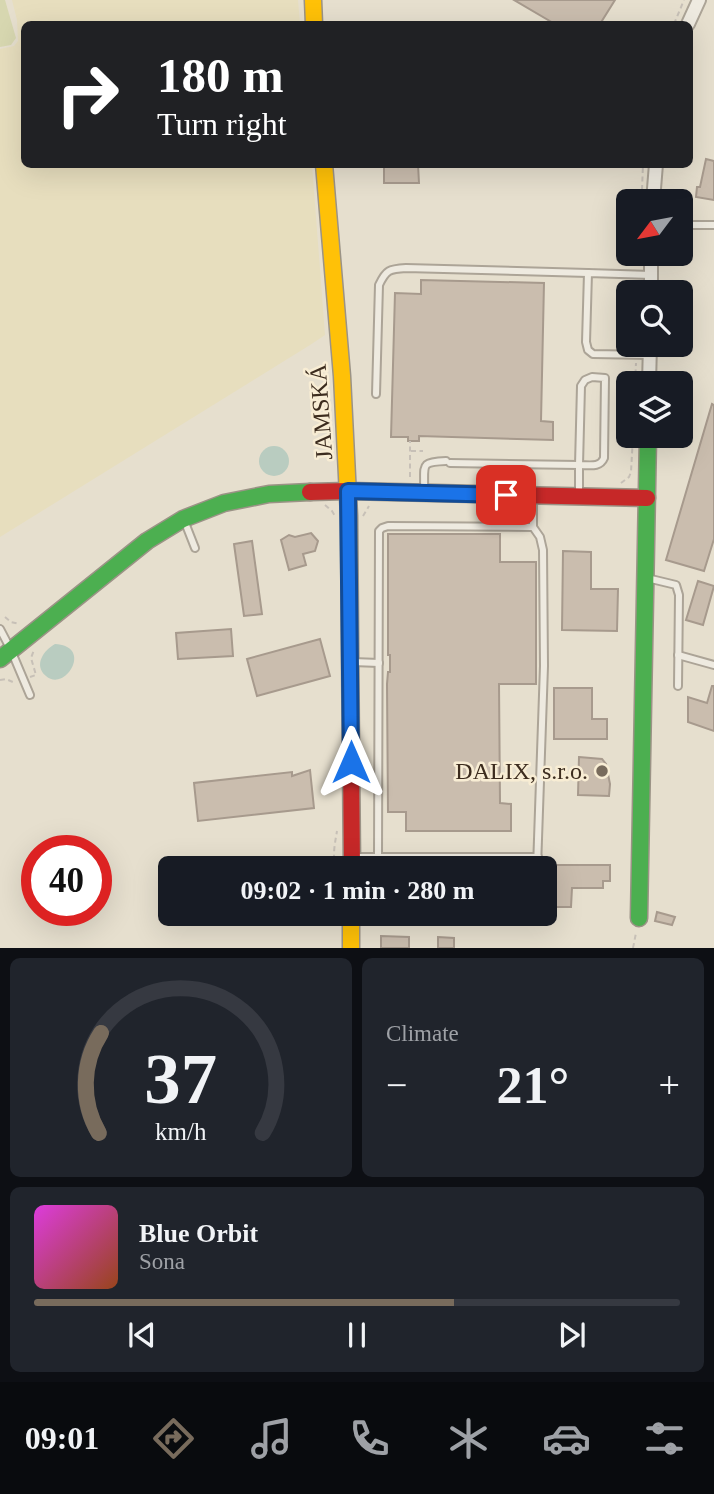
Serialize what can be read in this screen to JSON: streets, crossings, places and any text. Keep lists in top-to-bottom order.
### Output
{
  "streets": {
    "street": ["JAMSKÁ"]
  },
  "places": ["DALIX, s.r.o."],
  "north": "bottom left",
  "page": {
    "turn": ["180 m", "Turn right"],
    "limit": "40",
    "trip": "09:02 · 1 min · 280 m",
    "tile": "Climate",
    "heat": ["−", "21°", "+"],
    "song": ["Blue Orbit", "Sona"],
    "tabs": "09:01",
    "gauge": ["37", "km/h"]
  }
}
